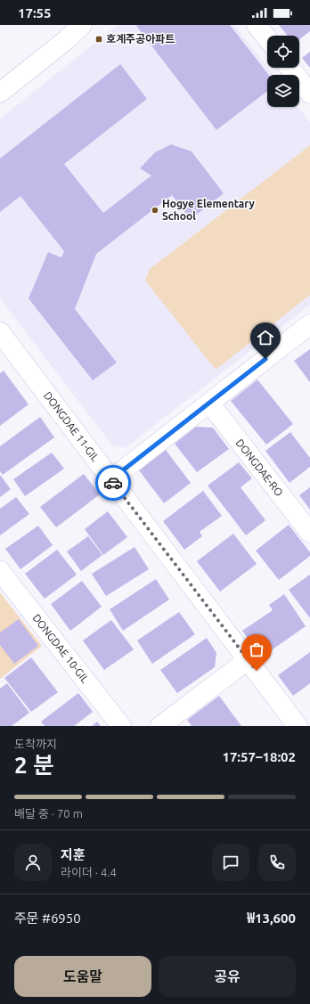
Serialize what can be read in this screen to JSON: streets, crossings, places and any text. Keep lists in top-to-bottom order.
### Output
{
  "streets": {
    "street": ["DONGDAE 11-GIL", "DONGDAE-RO", "DONGDAE 10-GIL"]
  },
  "places": {
    "transit": ["호계주공아파트"],
    "other": ["Hogye Elementary School"]
  },
  "page": {
    "status": "17:55",
    "heading": ["2 분", "도착까지", "17:57–18:02"],
    "panel": [
      "지훈",
      "라이더 · 4.4",
      "주문 #6950",
      "₩13,600"
    ],
    "bar": "배달 중 · 70 m",
    "buttons": ["도움말", "공유"]
  }
}
